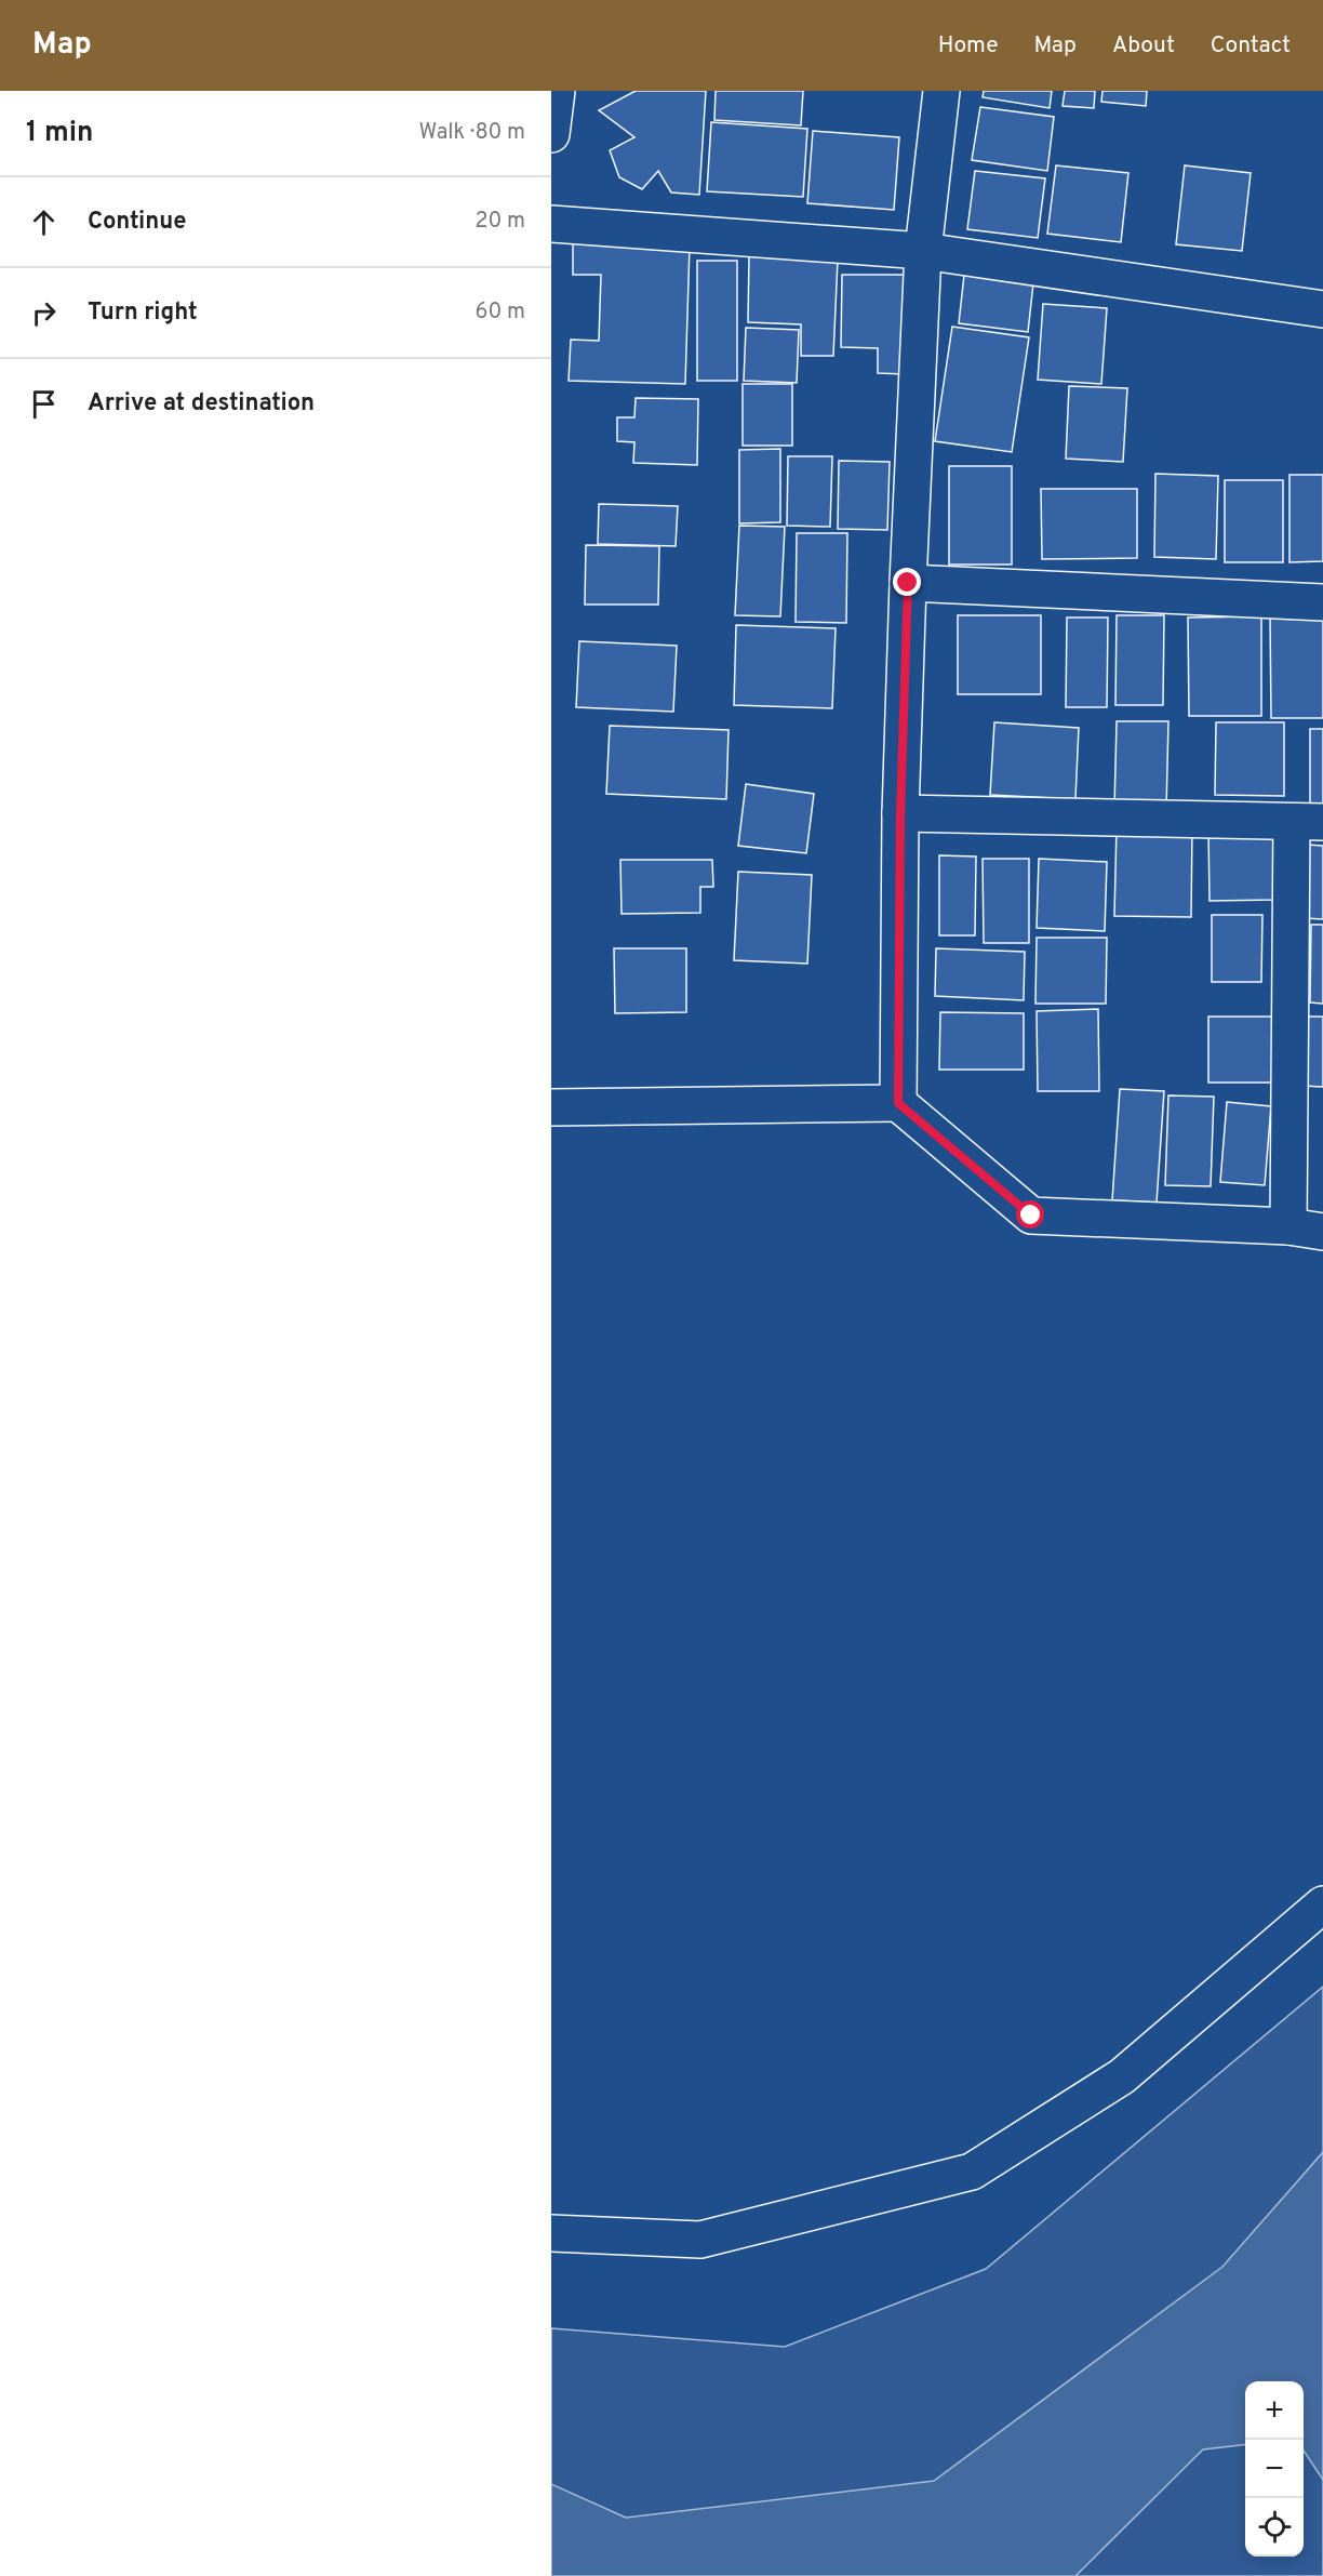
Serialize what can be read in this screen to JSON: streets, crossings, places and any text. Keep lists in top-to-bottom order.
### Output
{
  "page": {
    "header": "Map",
    "nav": [
      "Home",
      "Map",
      "About",
      "Contact"
    ],
    "heading": ["1 min", "Walk · 80 m"],
    "list": [
      ["Continue", "20 m"],
      ["Turn right", "60 m"],
      "Arrive at destination"
    ],
    "map_buttons": ["+", "−"]
  }
}
